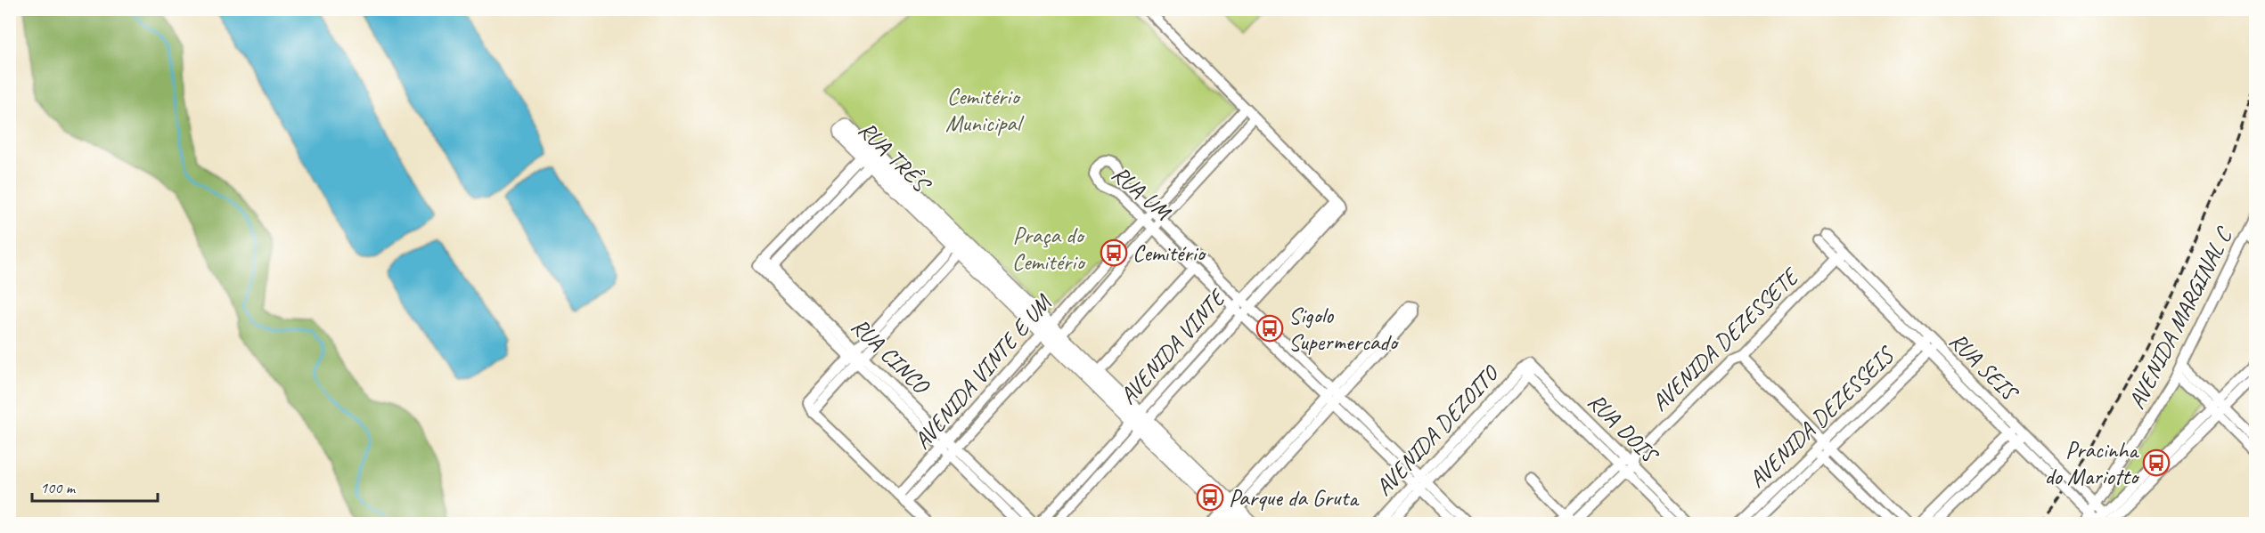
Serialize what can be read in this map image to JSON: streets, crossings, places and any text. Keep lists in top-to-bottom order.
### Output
{
  "streets": {
    "street": [
      "RUA TRÊS",
      "RUA UM",
      "AVENIDA MARGINAL C",
      "AVENIDA DEZESSETE",
      "AVENIDA VINTE",
      "RUA CINCO",
      "RUA SEIS",
      "AVENIDA VINTE E UM",
      "AVENIDA DEZESSEIS",
      "RUA DOIS",
      "AVENIDA DEZOITO"
    ]
  },
  "crossings": [
    ["RUA TRÊS", "AVENIDA VINTE"],
    ["RUA TRÊS", "RUA CINCO"],
    ["RUA TRÊS", "AVENIDA VINTE E UM"],
    ["RUA UM", "AVENIDA VINTE"],
    ["RUA UM", "AVENIDA VINTE E UM"],
    ["RUA UM", "AVENIDA DEZOITO"],
    ["AVENIDA MARGINAL C", "RUA SEIS"],
    ["AVENIDA DEZESSETE", "RUA SEIS"],
    ["AVENIDA DEZESSETE", "RUA DOIS"],
    ["AVENIDA VINTE", "AVENIDA VINTE E UM"],
    ["RUA CINCO", "AVENIDA VINTE E UM"],
    ["RUA SEIS", "AVENIDA DEZESSEIS"],
    ["RUA DOIS", "AVENIDA DEZOITO"]
  ],
  "parks": ["Cemitério Municipal", "Praça do Cemitério"],
  "places": {
    "bus stop": [
      "Cemitério",
      "Sigolo Supermercado",
      "Pracinha do Mariotto",
      "Parque da Gruta"
    ]
  },
  "scale_bar": "100 m"
}
